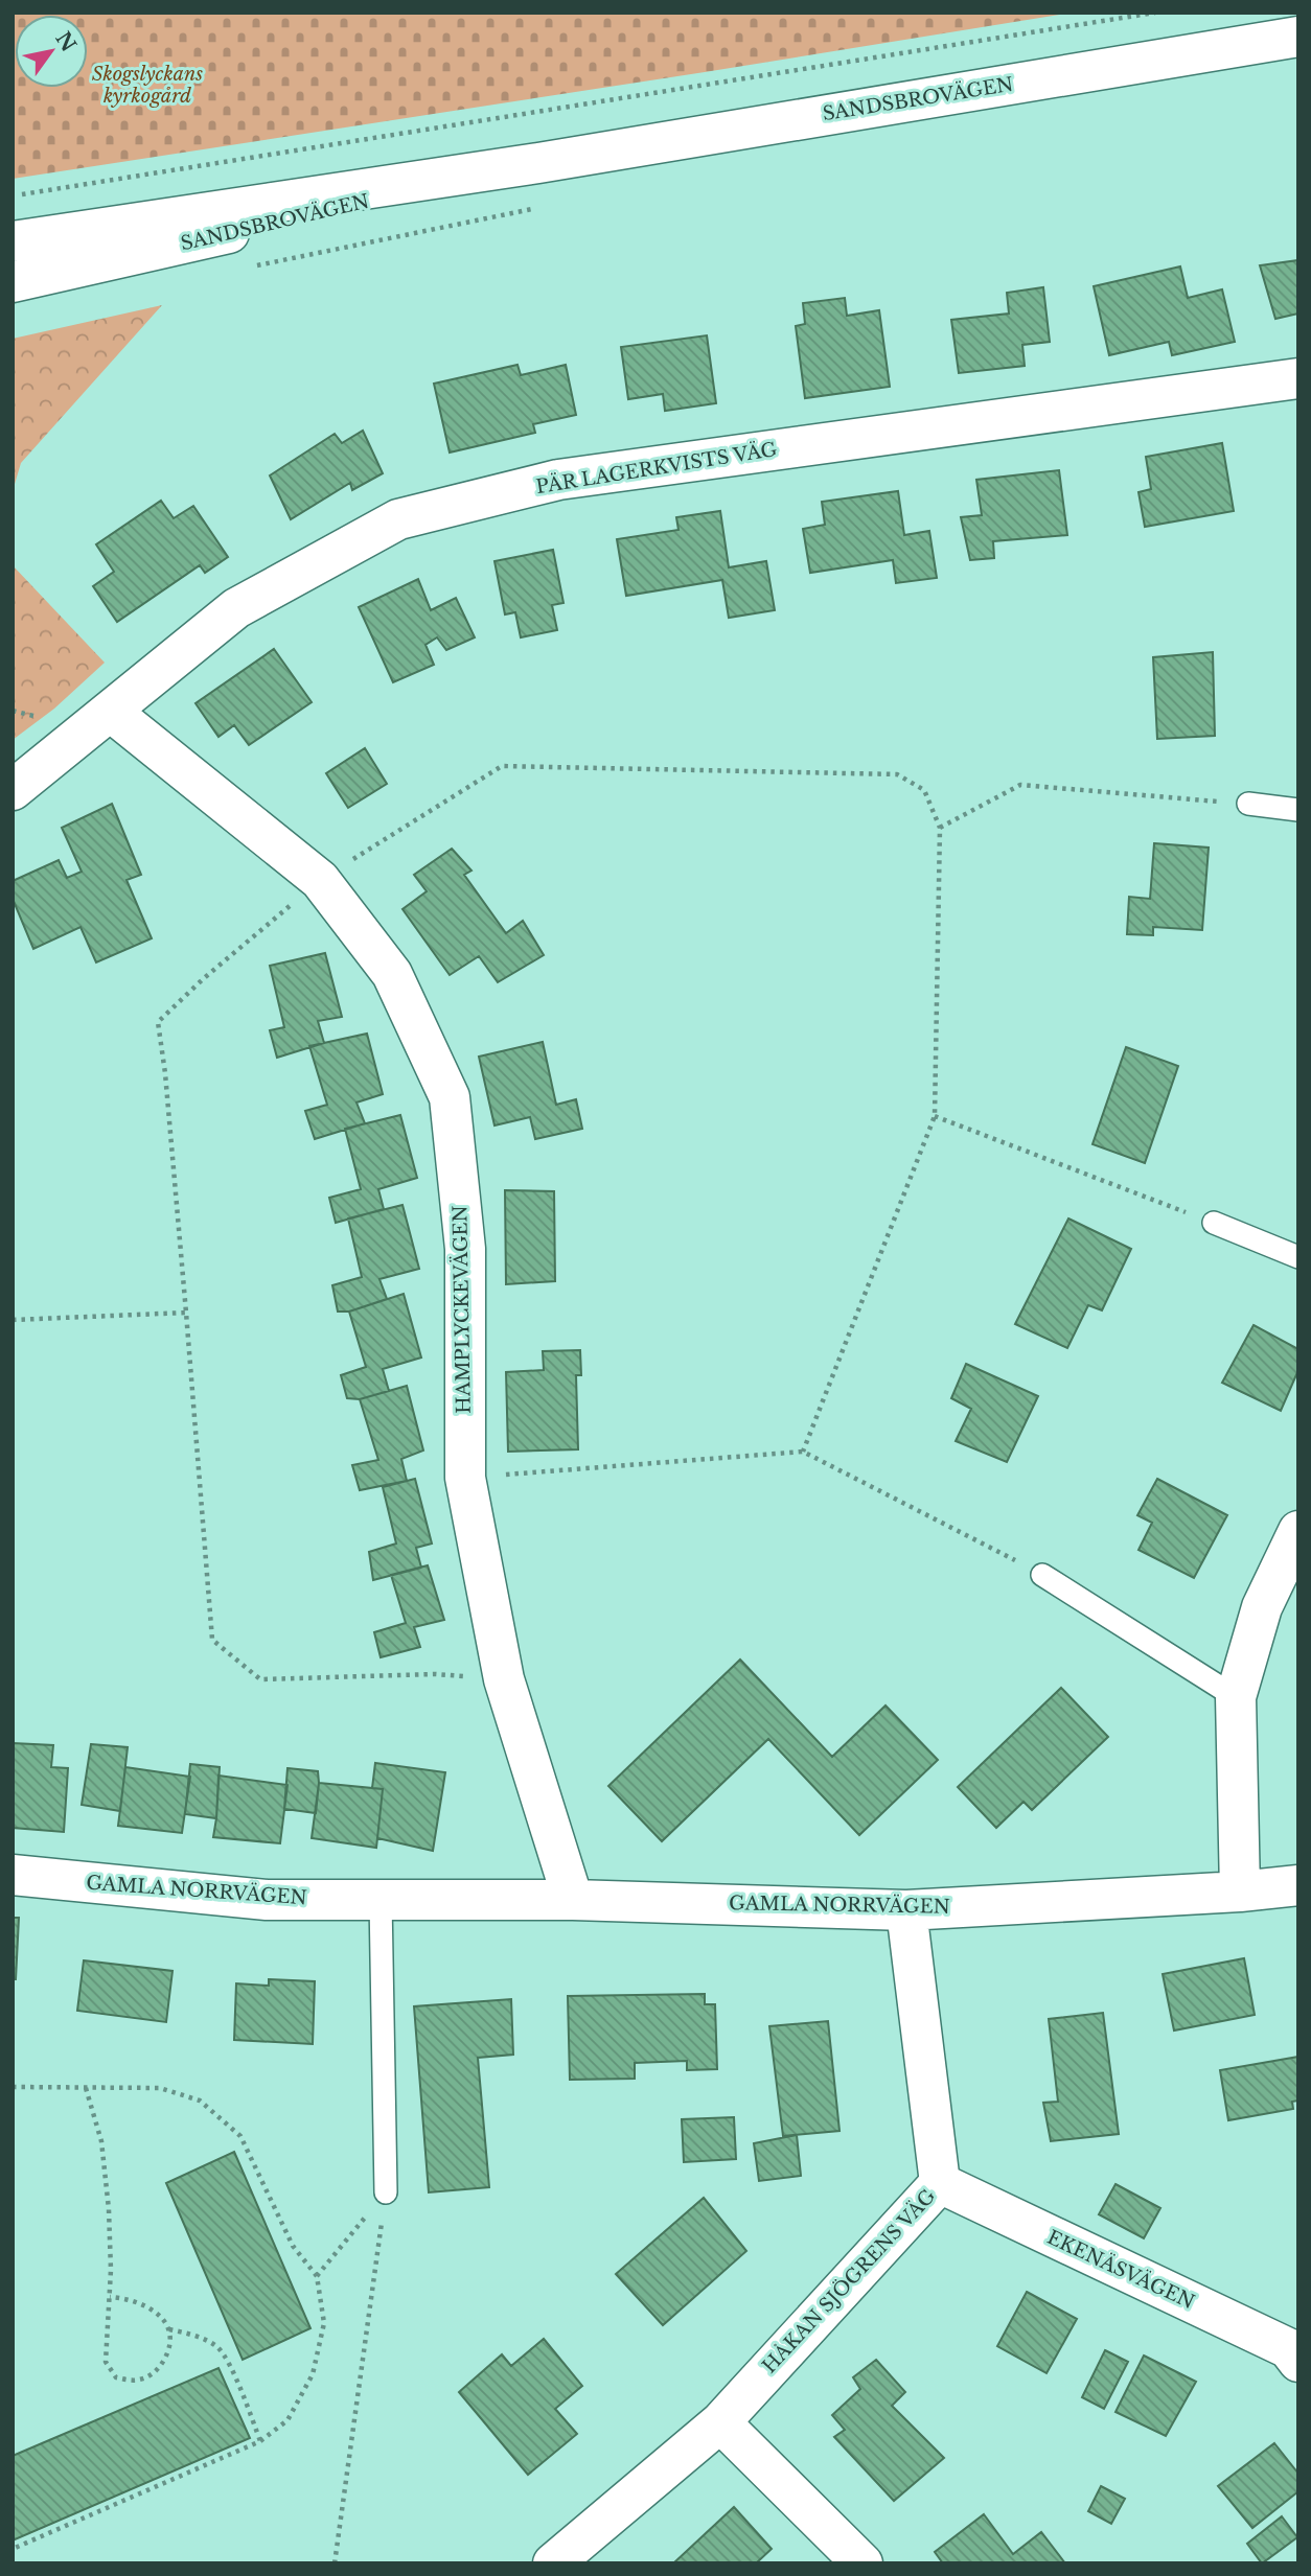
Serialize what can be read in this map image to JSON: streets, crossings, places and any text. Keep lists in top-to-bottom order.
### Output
{
  "streets": {
    "street": [
      "SANDSBROVÄGEN",
      "PÄR LAGERKVISTS VÄG",
      "HAMPLYCKEVÄGEN",
      "GAMLA NORRVÄGEN",
      "EKENÄSVÄGEN",
      "HÅKAN SJÖGRENS VÄG"
    ]
  },
  "crossings": [
    ["PÄR LAGERKVISTS VÄG", "HAMPLYCKEVÄGEN"],
    ["HAMPLYCKEVÄGEN", "GAMLA NORRVÄGEN"],
    ["GAMLA NORRVÄGEN", "HÅKAN SJÖGRENS VÄG"],
    ["EKENÄSVÄGEN", "HÅKAN SJÖGRENS VÄG"]
  ],
  "parks": ["Skogslyckans kyrkogård"],
  "north": "top right"
}
